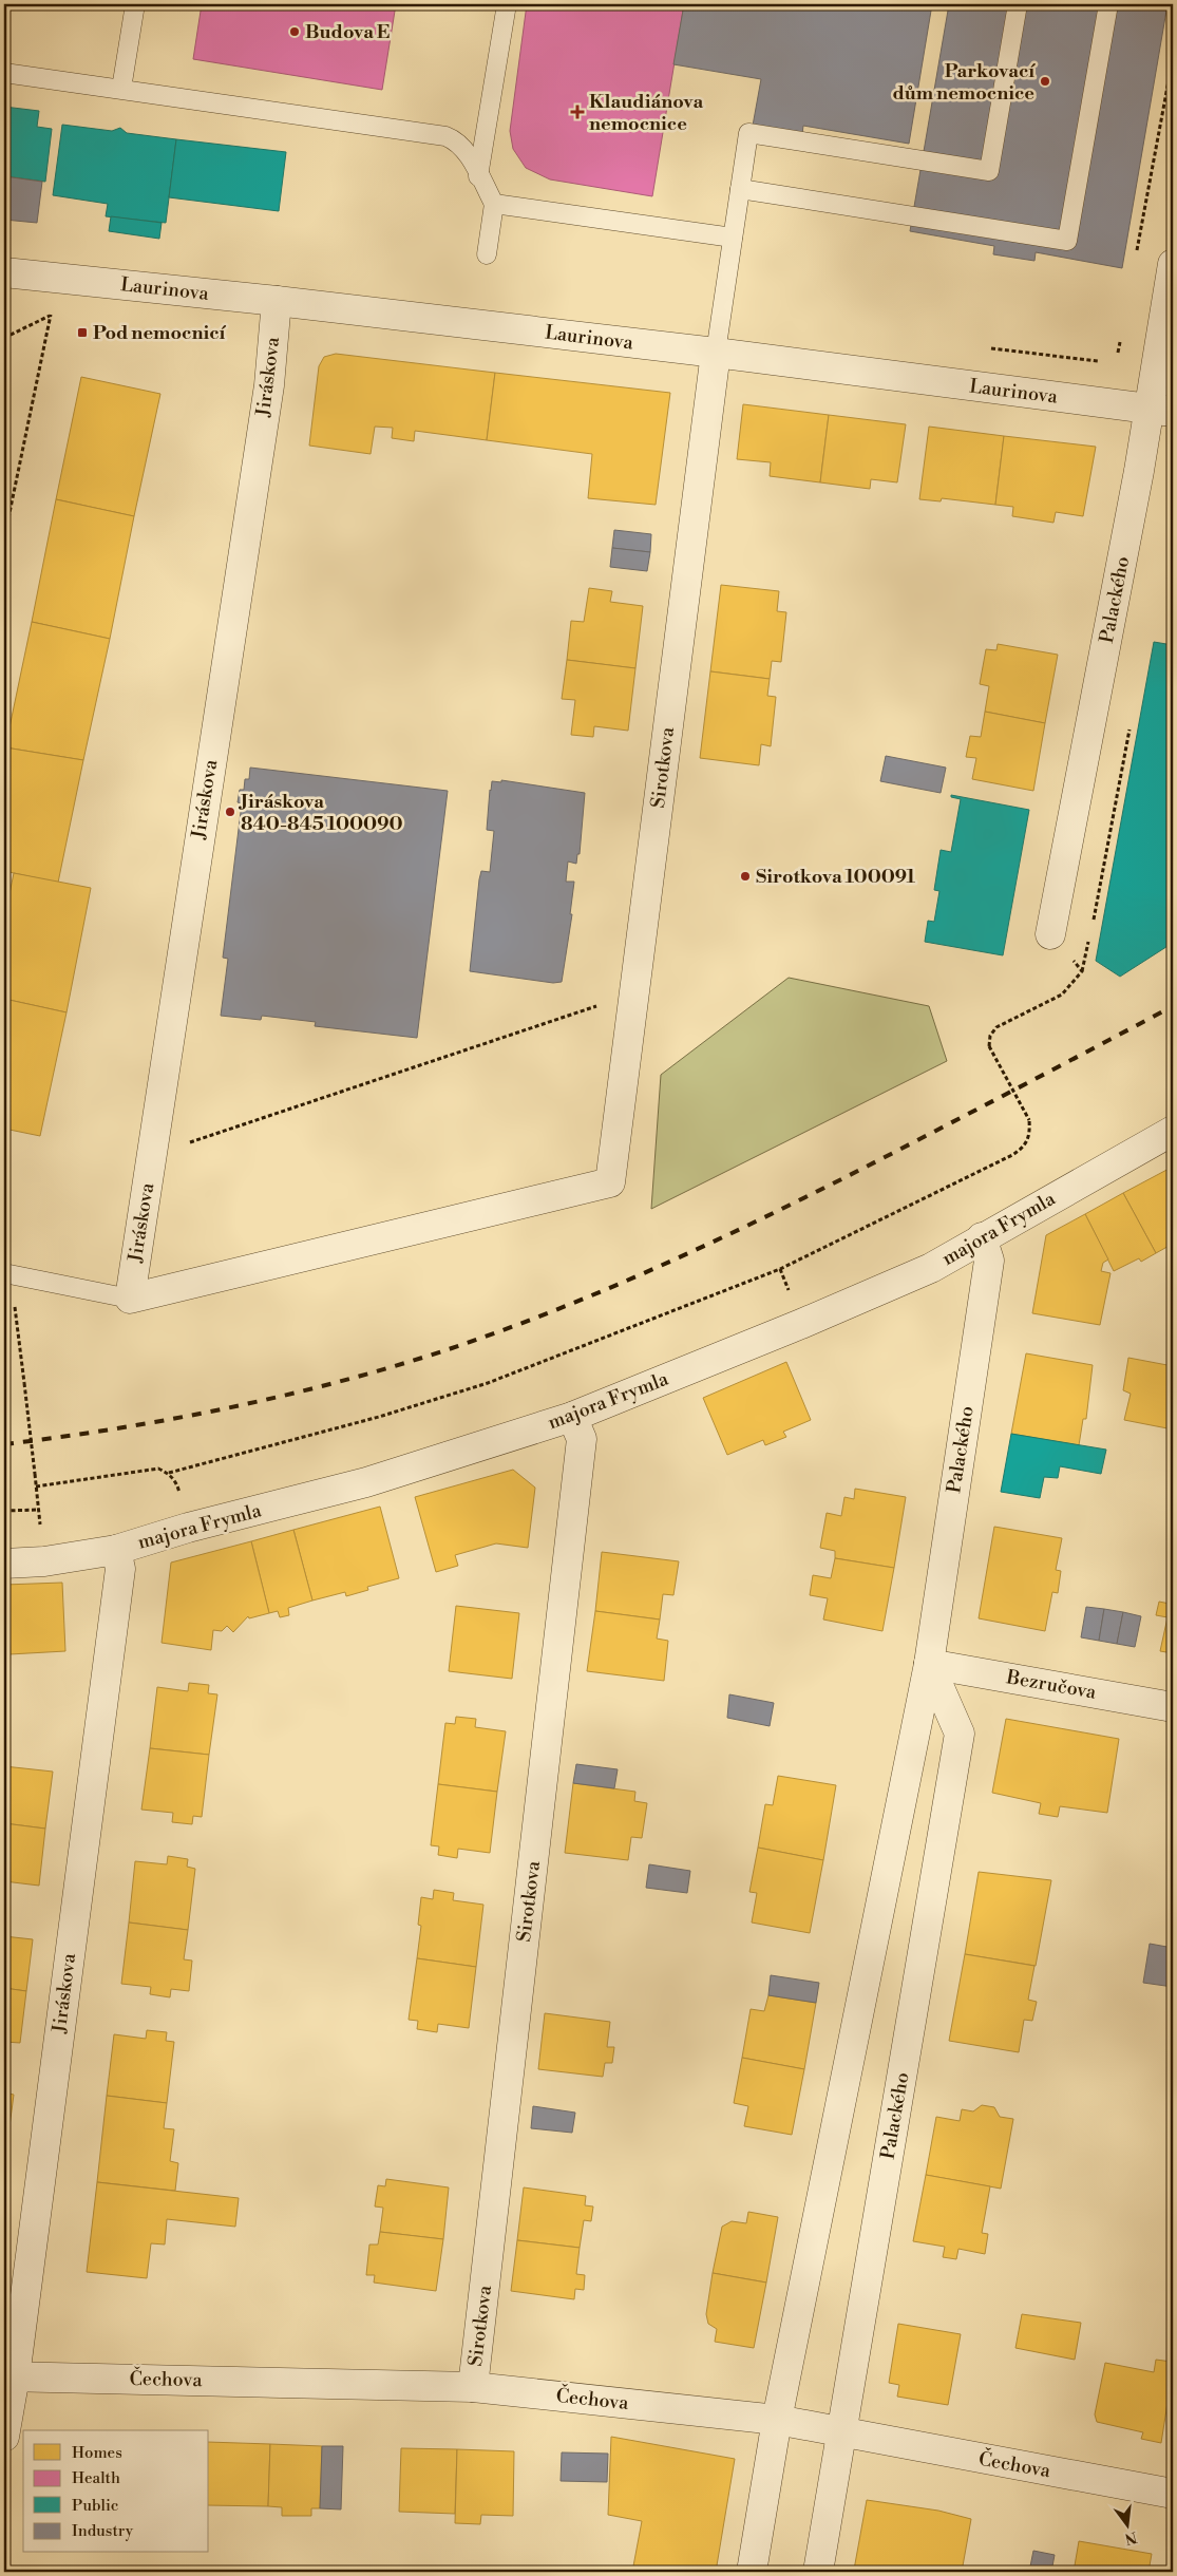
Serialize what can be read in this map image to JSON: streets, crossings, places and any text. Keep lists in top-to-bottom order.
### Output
{
  "streets": {
    "street": [
      "Laurinova",
      "Jiráskova",
      "Palackého",
      "Sirotkova",
      "majora Frymla",
      "Bezručova",
      "Čechova"
    ]
  },
  "crossings": [
    ["Laurinova", "Jiráskova"],
    ["Laurinova", "Palackého"],
    ["Laurinova", "Sirotkova"],
    ["Jiráskova", "Sirotkova"],
    ["Jiráskova", "majora Frymla"],
    ["Jiráskova", "Čechova"],
    ["Palackého", "majora Frymla"],
    ["Palackého", "Bezručova"],
    ["Palackého", "Čechova"],
    ["Sirotkova", "majora Frymla"],
    ["Sirotkova", "Čechova"]
  ],
  "places": {
    "other": [
      "Budova E",
      "Parkovací dům nemocnice",
      "Jiráskova 840-845 100090",
      "Sirotkova 100091"
    ],
    "health": ["Klaudiánova nemocnice"],
    "transit": ["Pod nemocnicí"]
  },
  "legend": [
    "Homes",
    "Health",
    "Public",
    "Industry"
  ],
  "north": "bottom"
}
